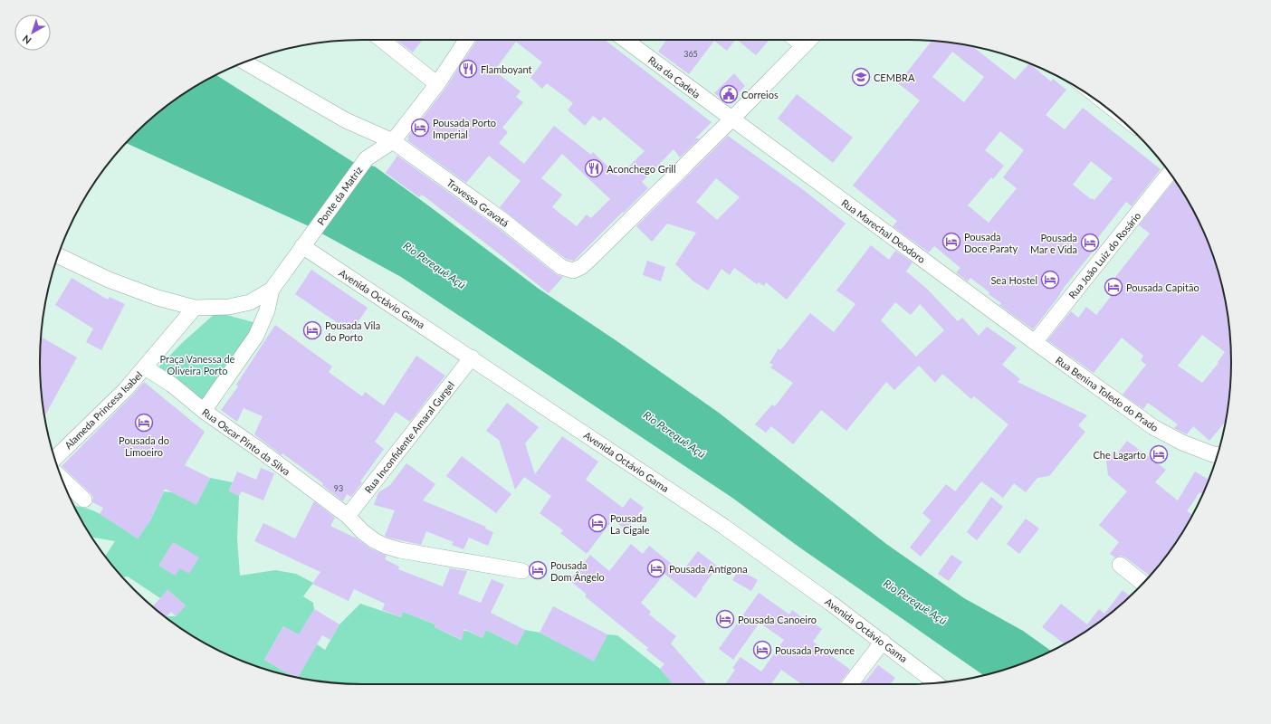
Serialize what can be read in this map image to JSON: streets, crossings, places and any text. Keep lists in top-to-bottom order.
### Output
{
  "streets": {
    "street": [
      "Rua da Cadeia",
      "Ponte da Matriz",
      "Travessa Gravatá",
      "Rua Marechal Deodoro",
      "Rua João Luiz do Rosário",
      "Avenida Octávio Gama",
      "Rua Benina Toledo do Prado",
      "Alameda Princesa Isabel",
      "Rua Inconfidente Amaral Gurgel",
      "Rua Oscar Pinto da Silva"
    ]
  },
  "crossings": [
    ["Rua da Cadeia", "Travessa Gravatá"],
    ["Rua da Cadeia", "Rua Marechal Deodoro"],
    ["Ponte da Matriz", "Travessa Gravatá"],
    ["Ponte da Matriz", "Avenida Octávio Gama"],
    ["Travessa Gravatá", "Rua Marechal Deodoro"],
    ["Rua Marechal Deodoro", "Rua João Luiz do Rosário"],
    ["Rua Marechal Deodoro", "Rua Benina Toledo do Prado"],
    ["Rua João Luiz do Rosário", "Rua Benina Toledo do Prado"],
    ["Avenida Octávio Gama", "Rua Inconfidente Amaral Gurgel"],
    ["Alameda Princesa Isabel", "Rua Oscar Pinto da Silva"],
    ["Rua Inconfidente Amaral Gurgel", "Rua Oscar Pinto da Silva"]
  ],
  "water": ["Rio Perequê Açú"],
  "parks": ["Praça Vanessa de Oliveira Porto"],
  "places": {
    "restaurant": ["Flamboyant", "Aconchego Grill"],
    "school or university": ["CEMBRA"],
    "public building": ["Correios"],
    "hotel": [
      "Pousada Porto Imperial",
      "Pousada Doce Paraty",
      "Pousada Mar e Vida",
      "Sea Hostel",
      "Pousada Capitão",
      "Pousada Vila do Porto",
      "Pousada do Limoeiro",
      "Che Lagarto",
      "Pousada La Cigale",
      "Pousada Antígona",
      "Pousada Dom Ângelo",
      "Pousada Canoeiro",
      "Pousada Provence"
    ]
  },
  "house_numbers": ["365", "93"],
  "north": "bottom left"
}
